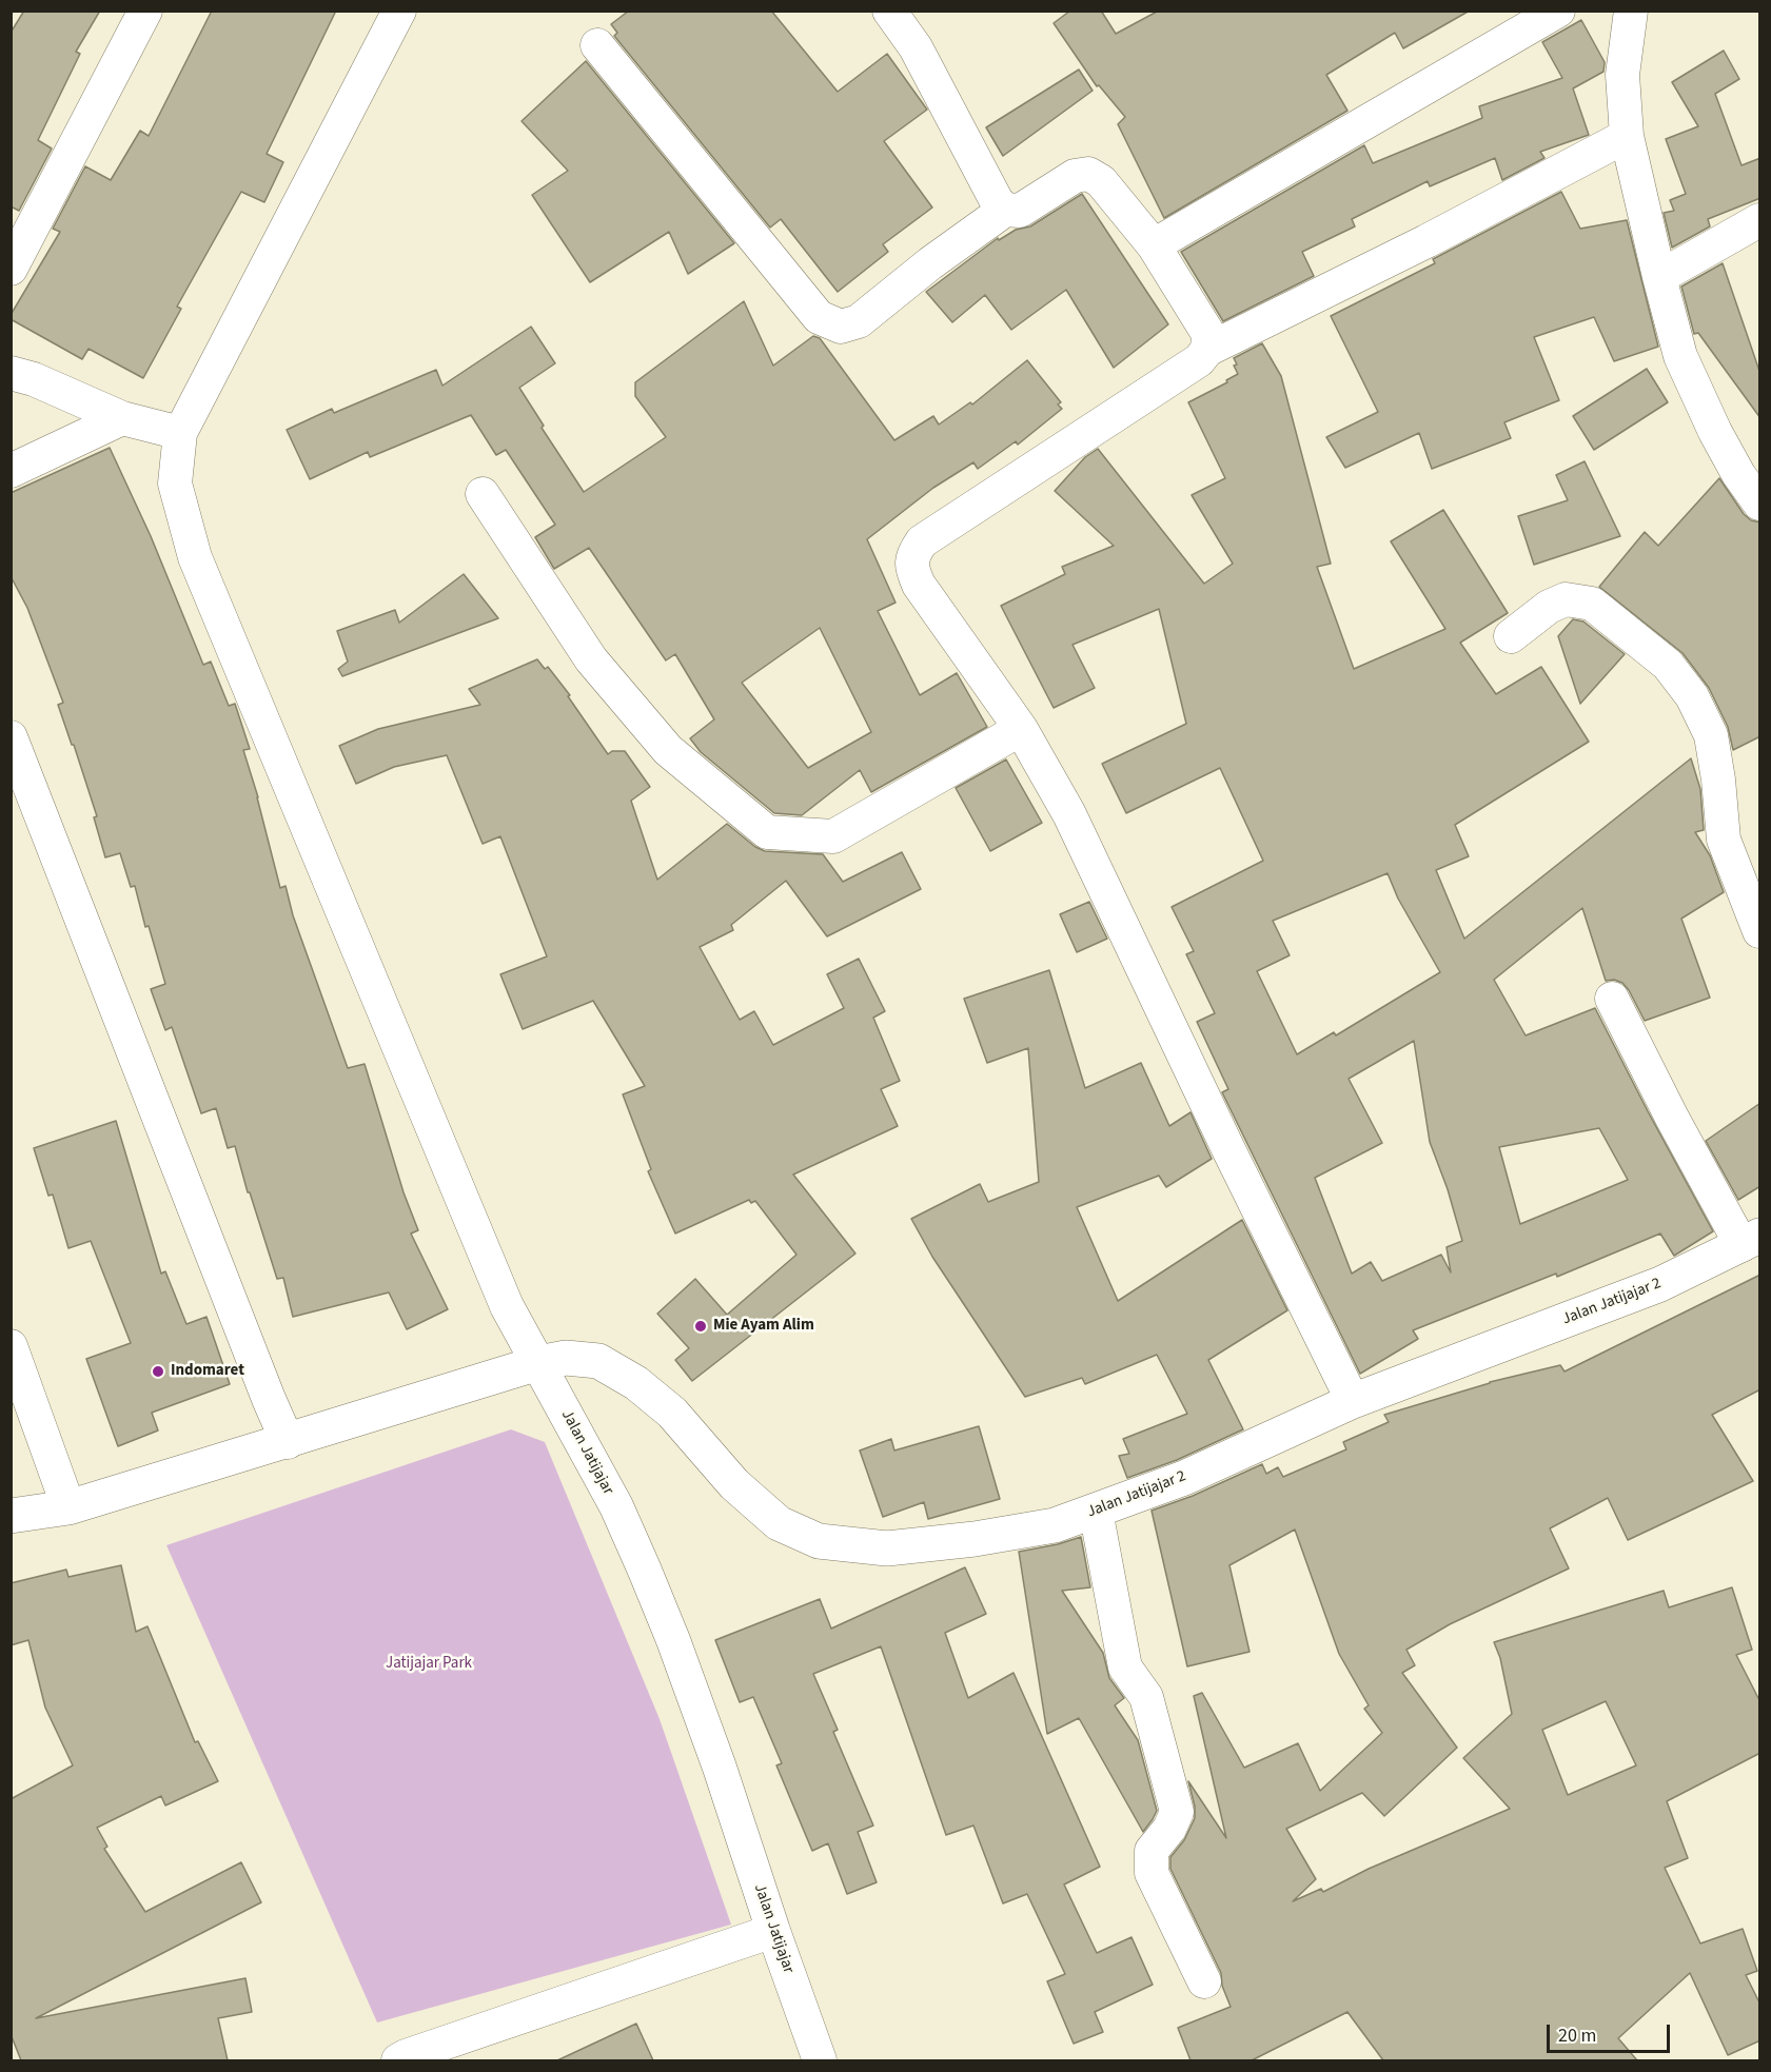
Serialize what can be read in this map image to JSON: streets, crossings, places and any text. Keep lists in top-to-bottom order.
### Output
{
  "streets": {
    "street": ["Jalan Jatijajar 2", "Jalan Jatijajar"]
  },
  "crossings": [
    ["Jalan Jatijajar 2", "Jalan Jatijajar"]
  ],
  "parks": ["Jatijajar Park"],
  "places": ["Mie Ayam Alim", "Indomaret"],
  "scale_bar": "20 m"
}
